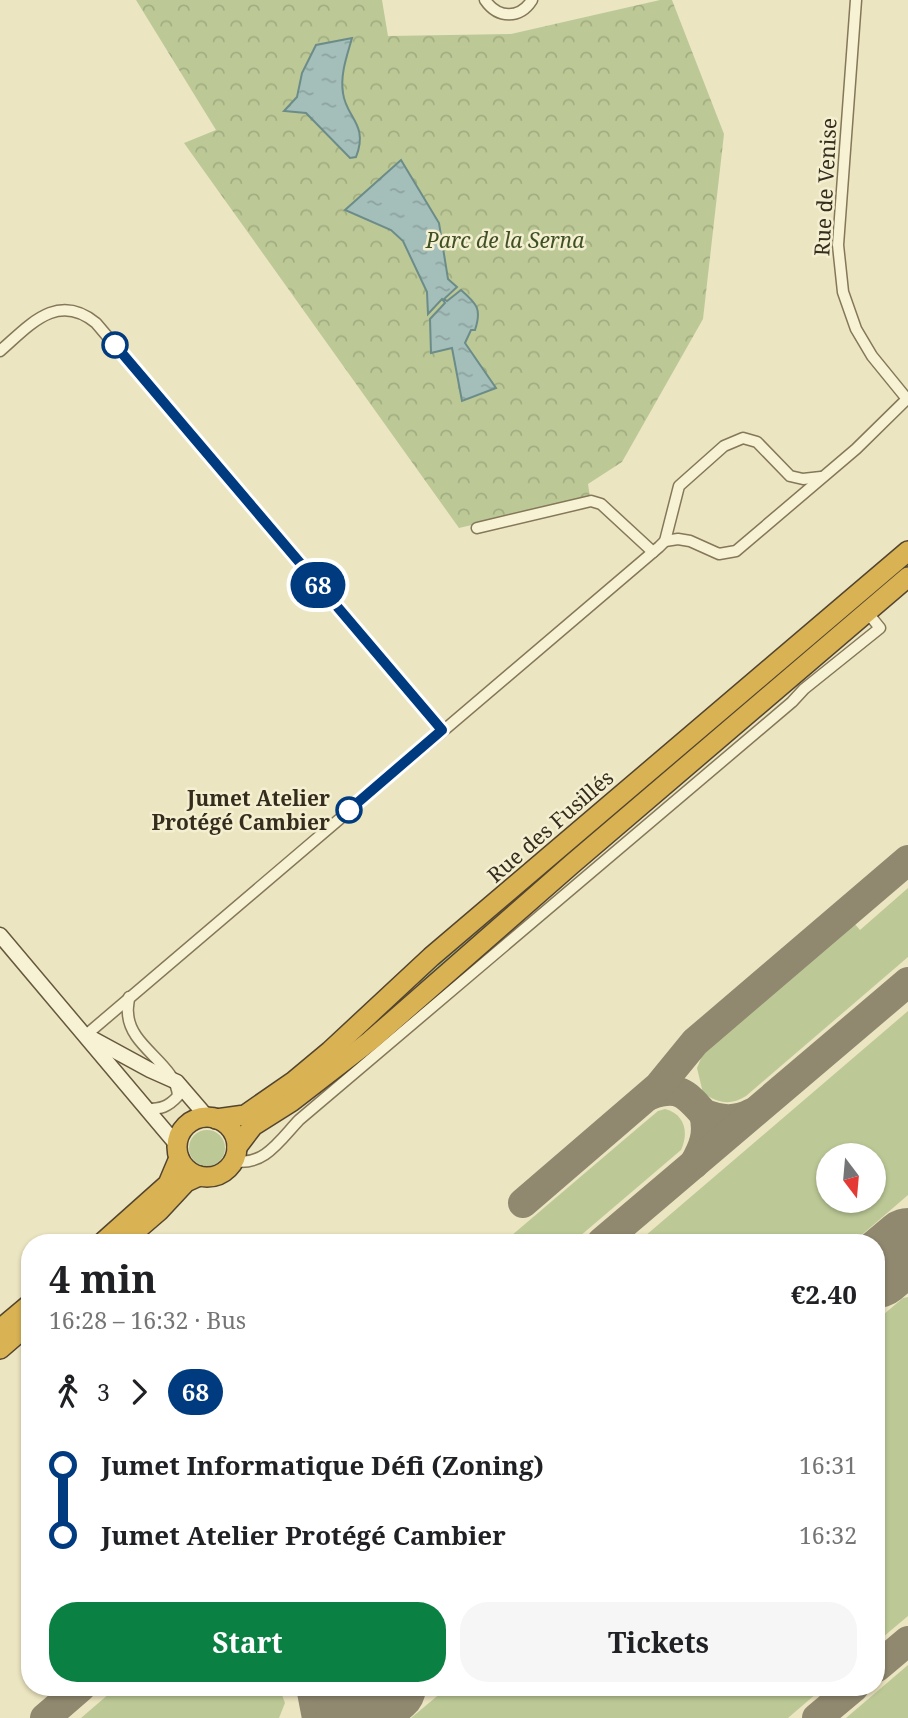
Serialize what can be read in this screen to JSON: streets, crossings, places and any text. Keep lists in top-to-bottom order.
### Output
{
  "streets": {
    "highway": ["Rue des Fusillés"],
    "street": ["Rue de Venise"]
  },
  "parks": ["Parc de la Serna"],
  "places": ["Jumet Atelier Protégé Cambier"],
  "lines": ["bus line 68"],
  "north": "bottom",
  "page": {
    "on_map": "68",
    "heading": ["4 min", "16:28 – 16:32 · Bus", "€2.40"],
    "legs": ["3", "68"],
    "list": [
      {
        "name": "Jumet Informatique Défi (Zoning)",
        "value": "16:31"
      },
      {
        "name": "Jumet Atelier Protégé Cambier",
        "value": "16:32"
      }
    ],
    "buttons": ["Start", "Tickets"]
  }
}
